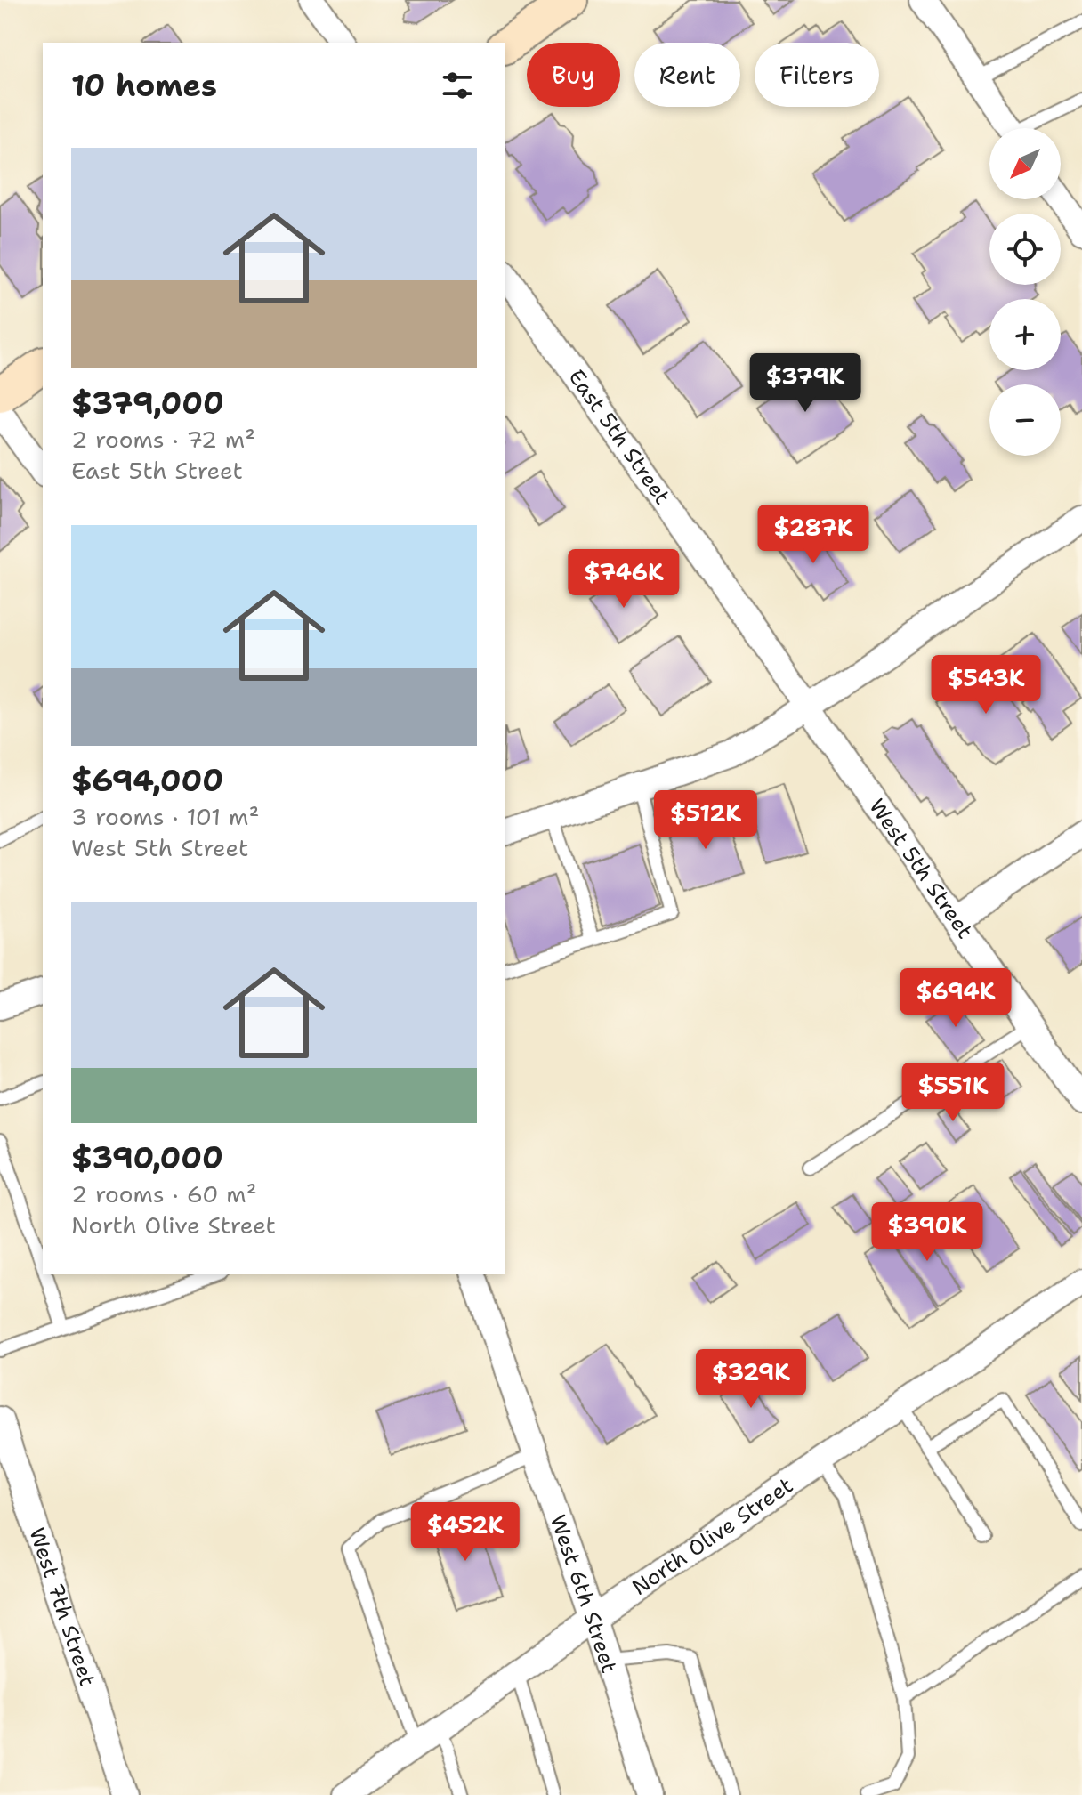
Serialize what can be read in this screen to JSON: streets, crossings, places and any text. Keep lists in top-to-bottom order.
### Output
{
  "streets": {
    "street": [
      "East 5th Street",
      "West 5th Street",
      "North Olive Street",
      "West 6th Street",
      "West 7th Street"
    ]
  },
  "crossings": [
    ["East 5th Street", "West 5th Street"],
    ["North Olive Street", "West 6th Street"]
  ],
  "north": "bottom left",
  "page": {
    "chip": ["Buy", "Rent", "Filters"],
    "heading": "10 homes",
    "map_buttons": ["+", "−"],
    "list": [
      {
        "name": "$379,000",
        "note": "2 rooms · 72 m² · East 5th Street"
      },
      {
        "name": "$694,000",
        "note": "3 rooms · 101 m² · West 5th Street"
      },
      {
        "name": "$390,000",
        "note": "2 rooms · 60 m² · North Olive Street"
      }
    ],
    "price": [
      "$379K",
      "$287K",
      "$746K",
      "$543K",
      "$512K",
      "$694K",
      "$551K",
      "$390K",
      "$329K",
      "$452K"
    ]
  }
}
